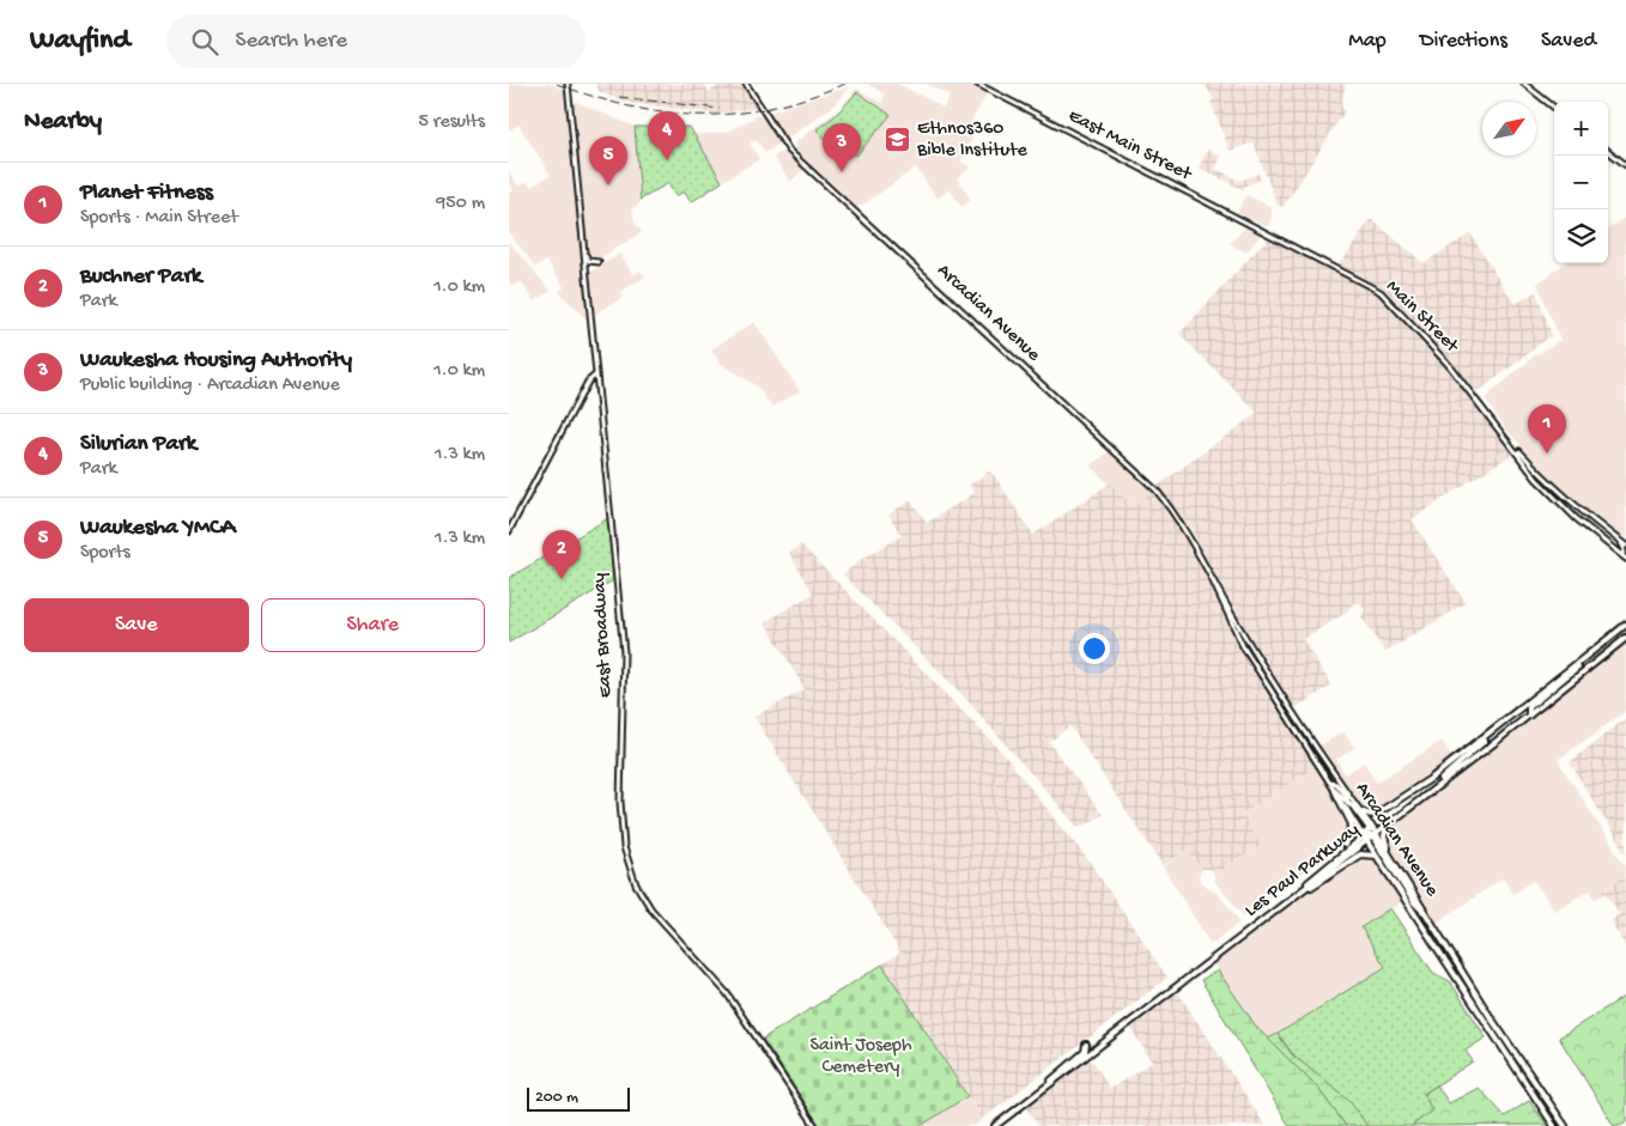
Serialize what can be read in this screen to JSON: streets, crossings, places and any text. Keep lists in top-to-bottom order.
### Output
{
  "streets": {
    "main road": [
      "East Main Street",
      "Arcadian Avenue",
      "Main Street",
      "East Broadway",
      "Les Paul Parkway"
    ]
  },
  "crossings": [
    ["East Main Street", "Main Street"],
    ["Arcadian Avenue", "Les Paul Parkway"]
  ],
  "parks": ["Saint Joseph Cemetery"],
  "places": {
    "school or university": ["Ethnos360 Bible Institute"]
  },
  "scale_bar": "200 m",
  "north": "top right",
  "page": {
    "header": "Wayfind",
    "search": "Search here",
    "nav": ["Map", "Directions", "Saved"],
    "heading": ["Nearby", "5 results"],
    "map_buttons": ["+", "−"],
    "pins": [
      "4",
      "3",
      "5",
      "1",
      "2"
    ],
    "list": [
      {
        "mark": "1",
        "name": "Planet Fitness",
        "note": "Sports · Main Street",
        "value": "950 m"
      },
      {
        "mark": "2",
        "name": "Buchner Park",
        "note": "Park",
        "value": "1.0 km"
      },
      {
        "mark": "3",
        "name": "Waukesha Housing Authority",
        "note": "Public building · Arcadian Avenue",
        "value": "1.0 km"
      },
      {
        "mark": "4",
        "name": "Silurian Park",
        "note": "Park",
        "value": "1.3 km"
      },
      {
        "mark": "5",
        "name": "Waukesha YMCA",
        "note": "Sports",
        "value": "1.3 km"
      }
    ],
    "buttons": ["Save", "Share"],
    "scale": "200 m"
  }
}
